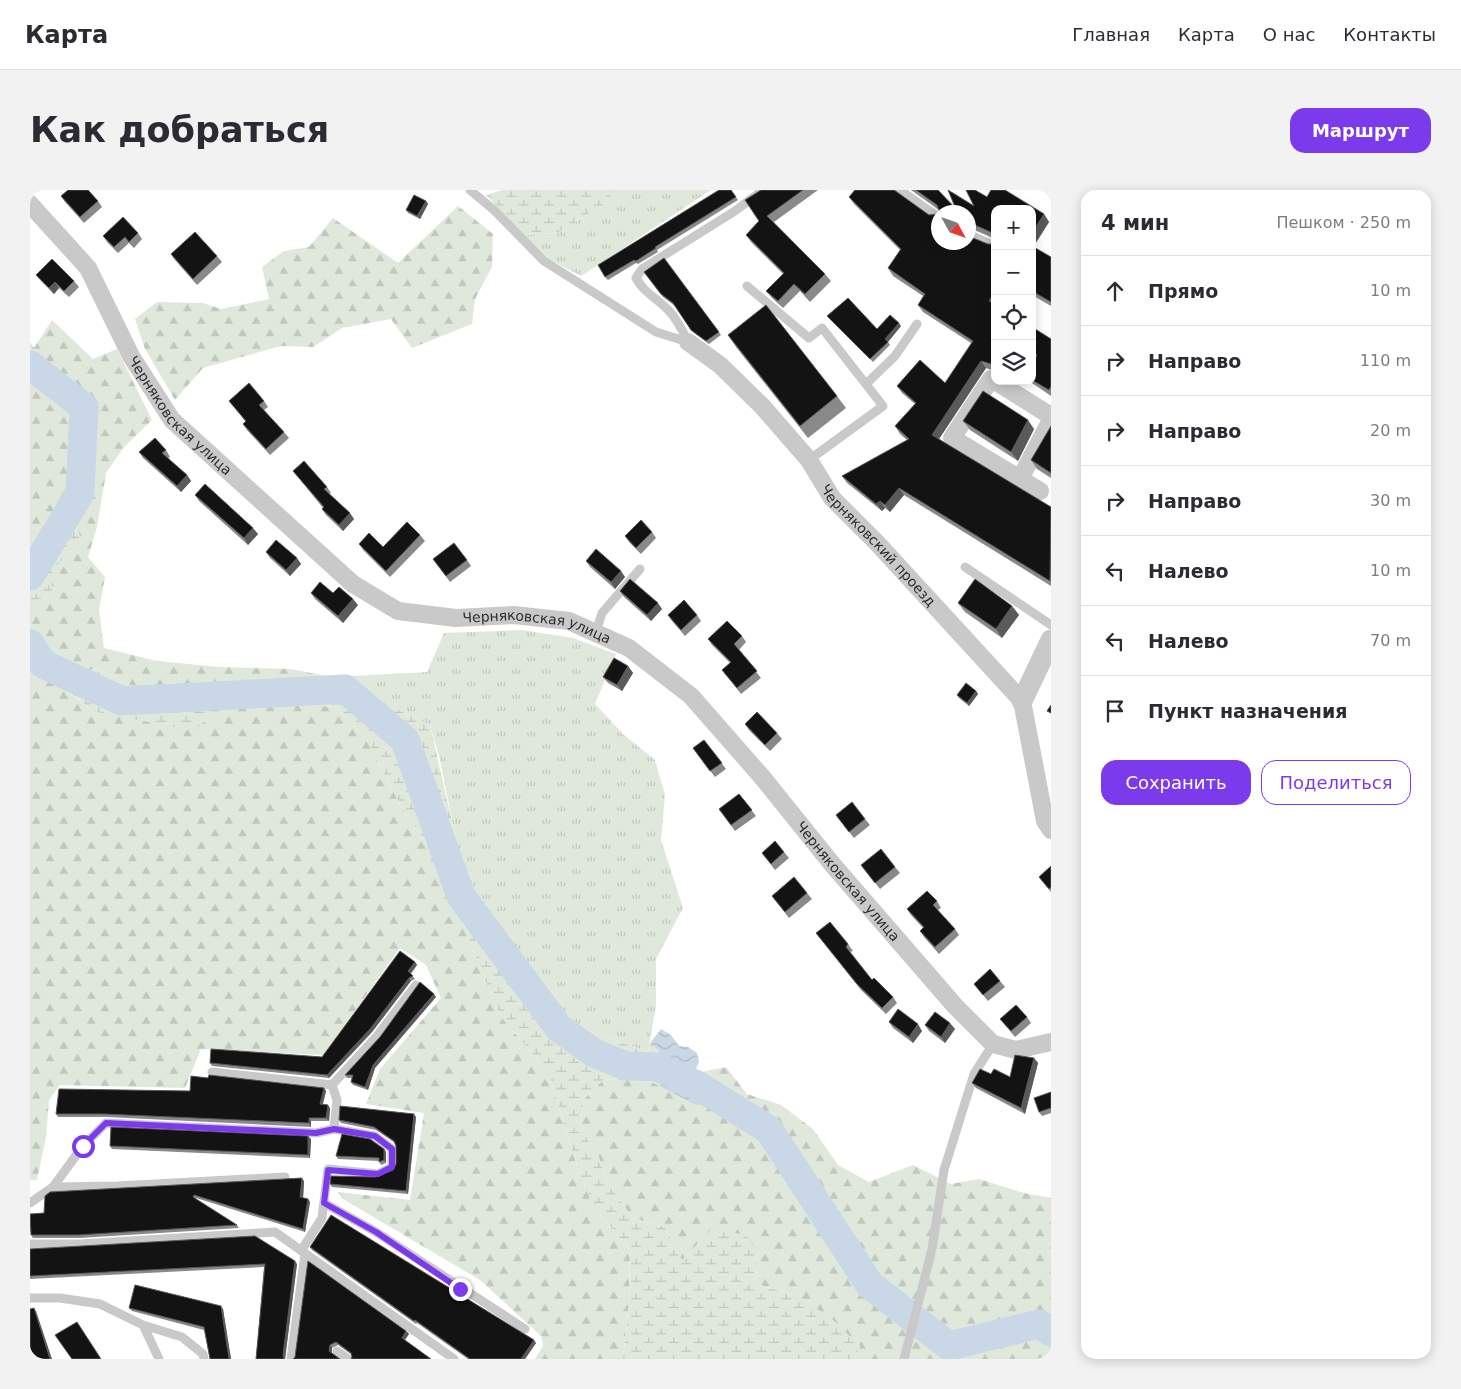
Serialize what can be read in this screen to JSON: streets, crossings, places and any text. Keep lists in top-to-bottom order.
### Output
{
  "streets": {
    "street": ["Черняковская улица", "Черняковский проезд"]
  },
  "north": "bottom right",
  "page": {
    "header": "Карта",
    "nav": [
      "Главная",
      "Карта",
      "О нас",
      "Контакты"
    ],
    "buttons": [
      "Маршрут",
      ["Сохранить", "Поделиться"]
    ],
    "title": "Как добраться",
    "heading": ["4 мин", "Пешком · 250 m"],
    "map_buttons": ["+", "−"],
    "list": [
      ["Прямо", "10 m"],
      ["Направо", "110 m"],
      ["Направо", "20 m"],
      ["Направо", "30 m"],
      ["Налево", "10 m"],
      ["Налево", "70 m"],
      "Пункт назначения"
    ]
  }
}
